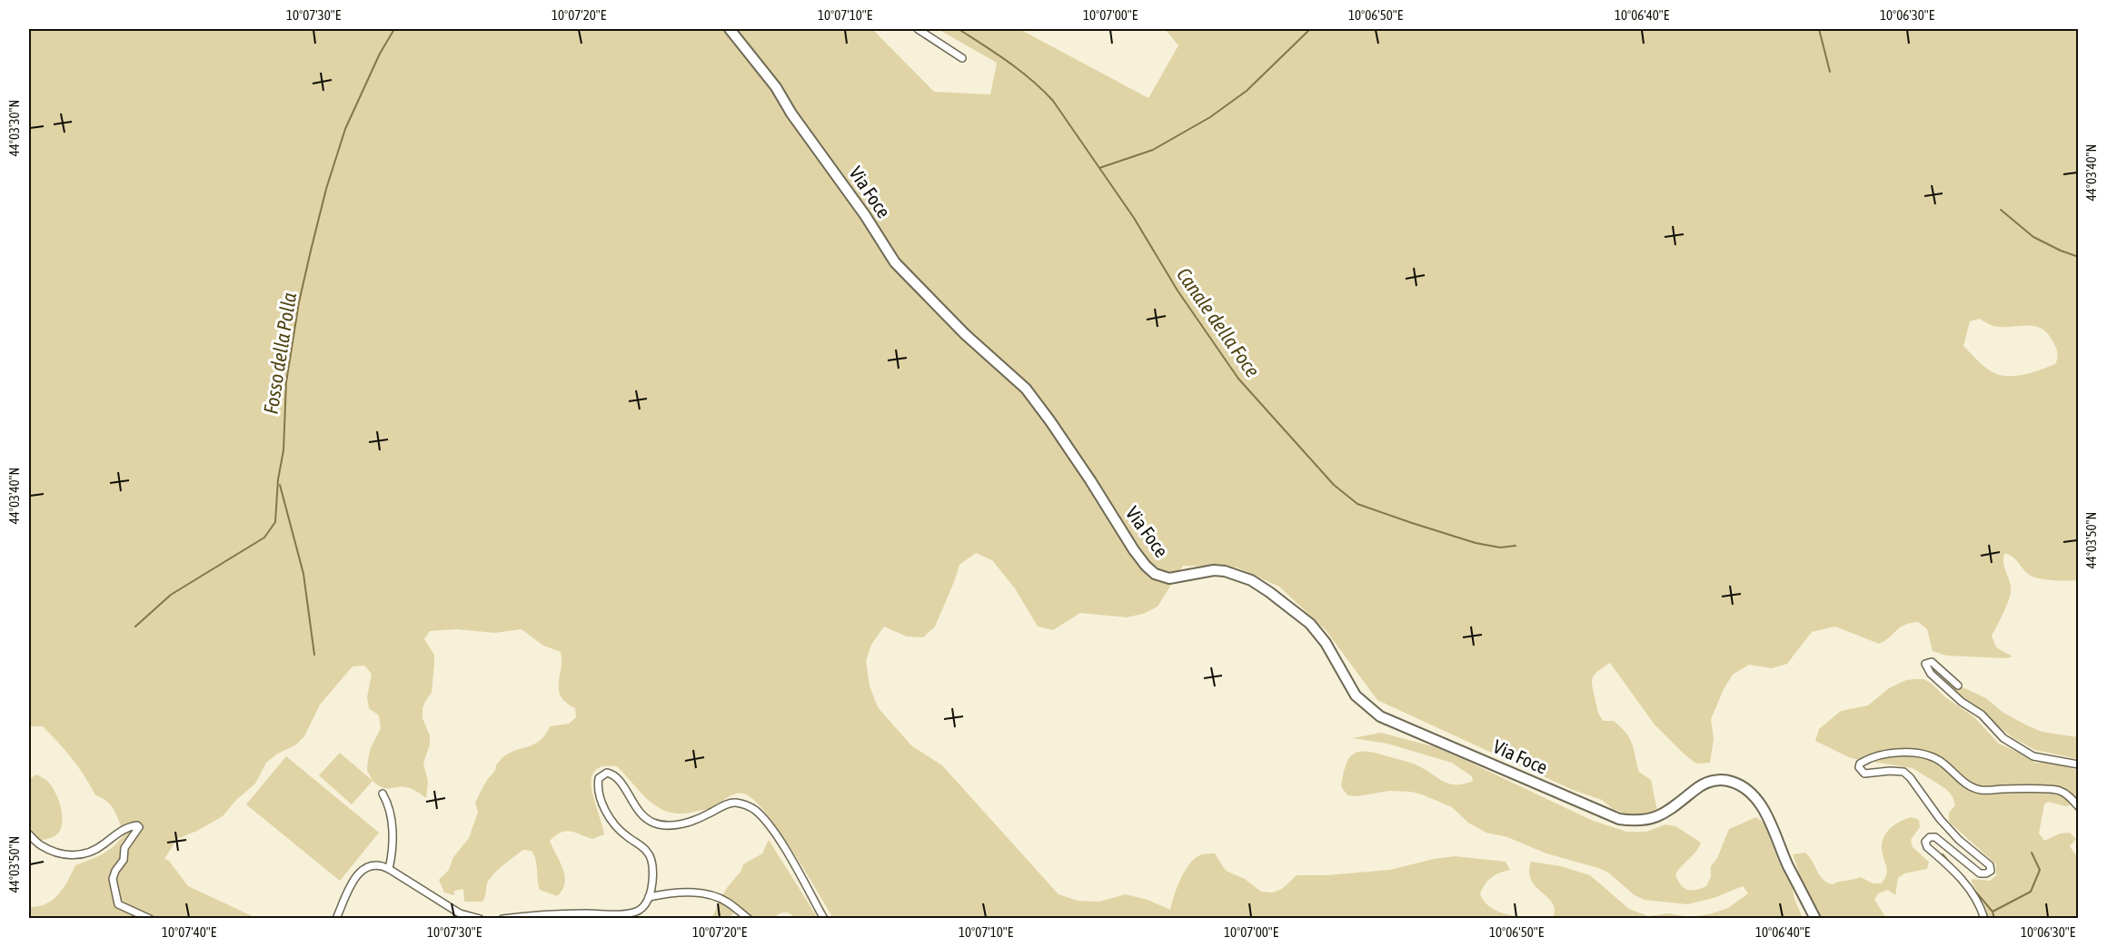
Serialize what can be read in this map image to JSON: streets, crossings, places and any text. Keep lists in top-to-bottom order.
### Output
{
  "streets": {
    "main road": ["Via Foce"]
  },
  "water": ["Canale della Foce", "Fosso della Polla"],
  "coordinates": [
    "10°07'30\"E",
    "10°07'20\"E",
    "10°07'10\"E",
    "10°07'00\"E",
    "10°06'50\"E",
    "10°06'40\"E",
    "10°06'30\"E",
    "44°03'30\"N",
    "44°03'40\"N",
    "44°03'50\"N",
    "10°07'40\"E"
  ]
}
